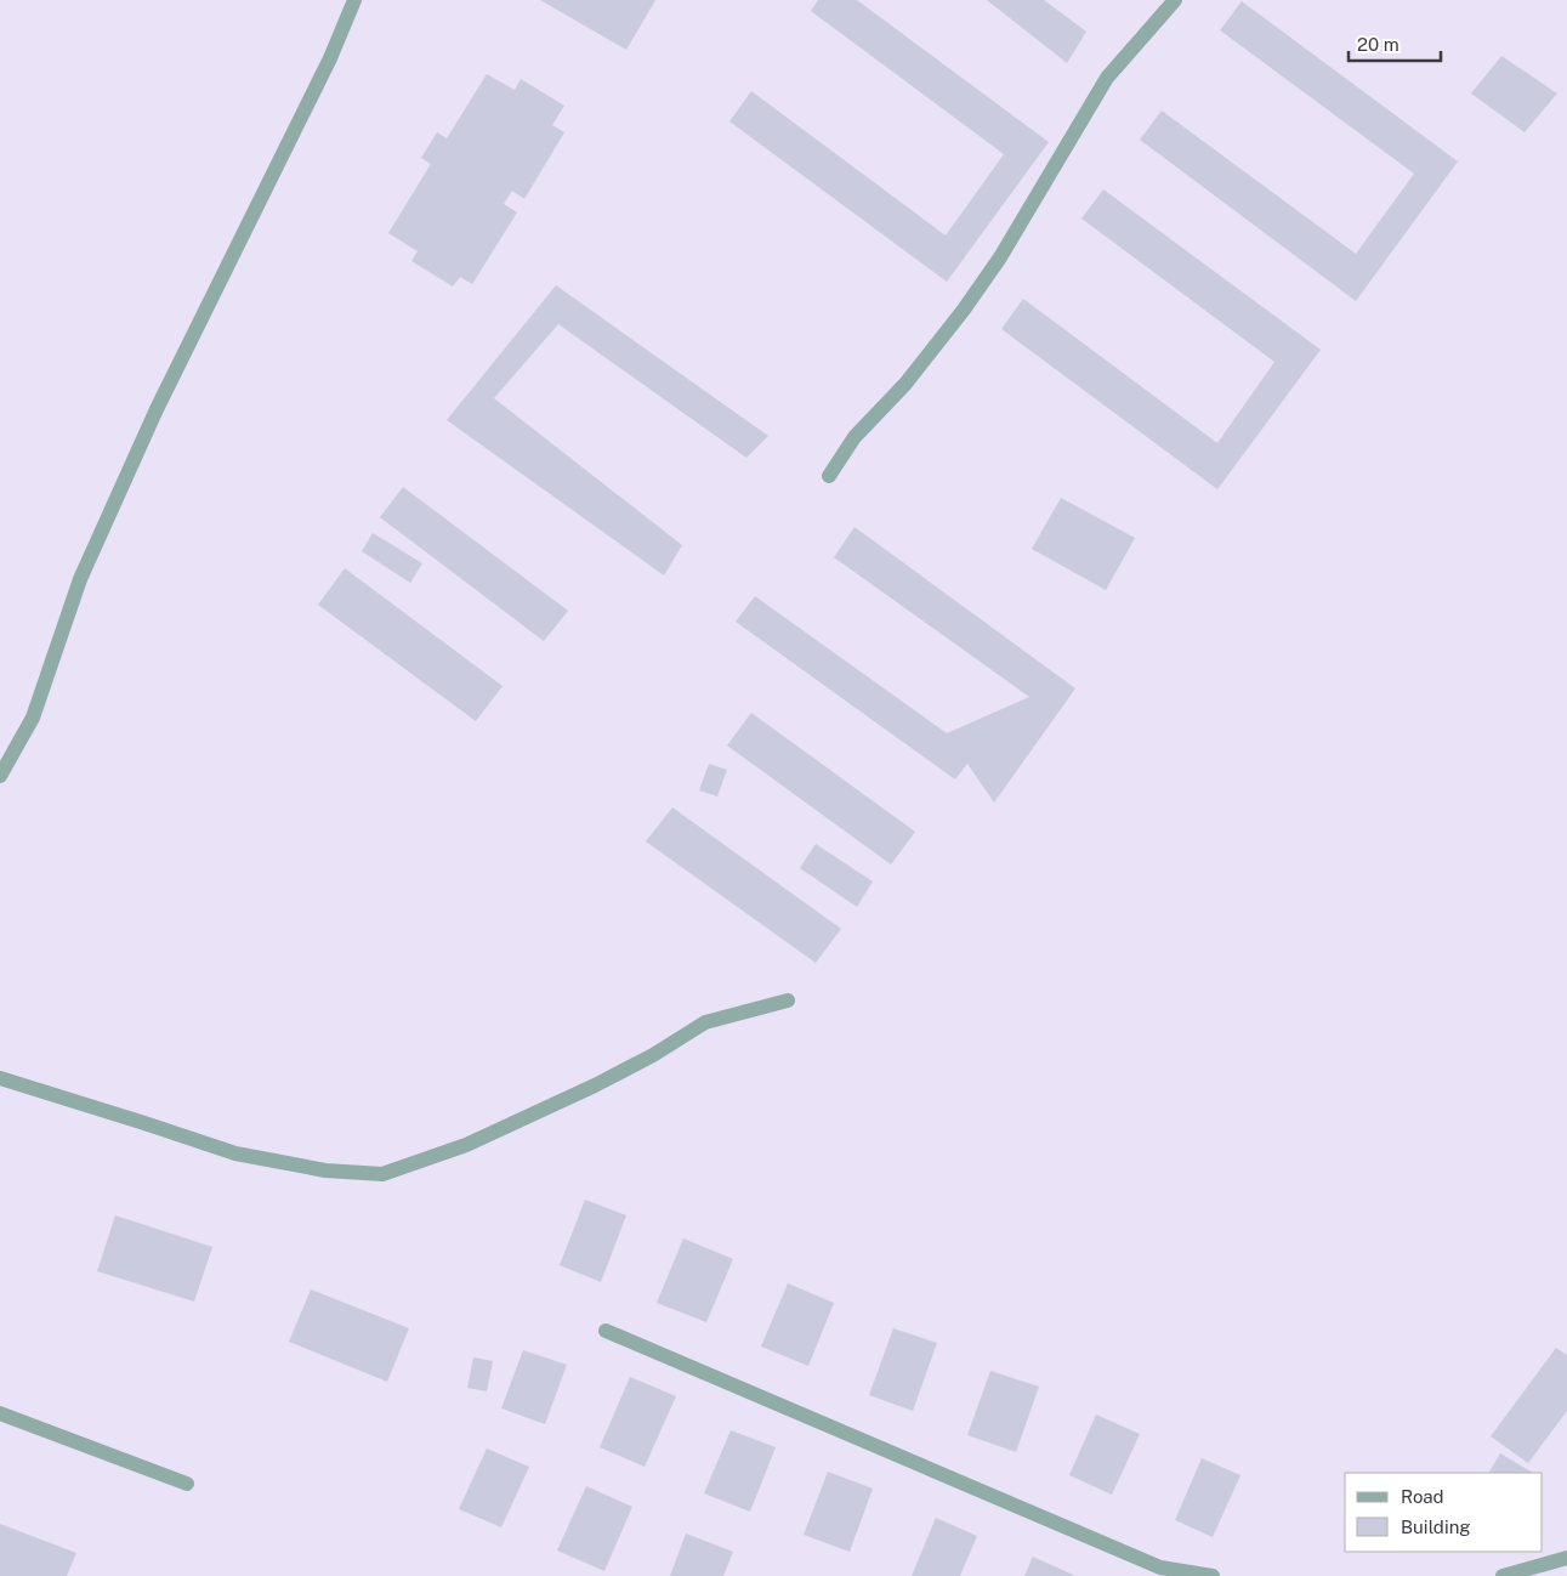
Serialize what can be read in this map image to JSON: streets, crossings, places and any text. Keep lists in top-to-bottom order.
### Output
{
  "legend": ["Road", "Building"],
  "scale_bar": "20 m"
}
